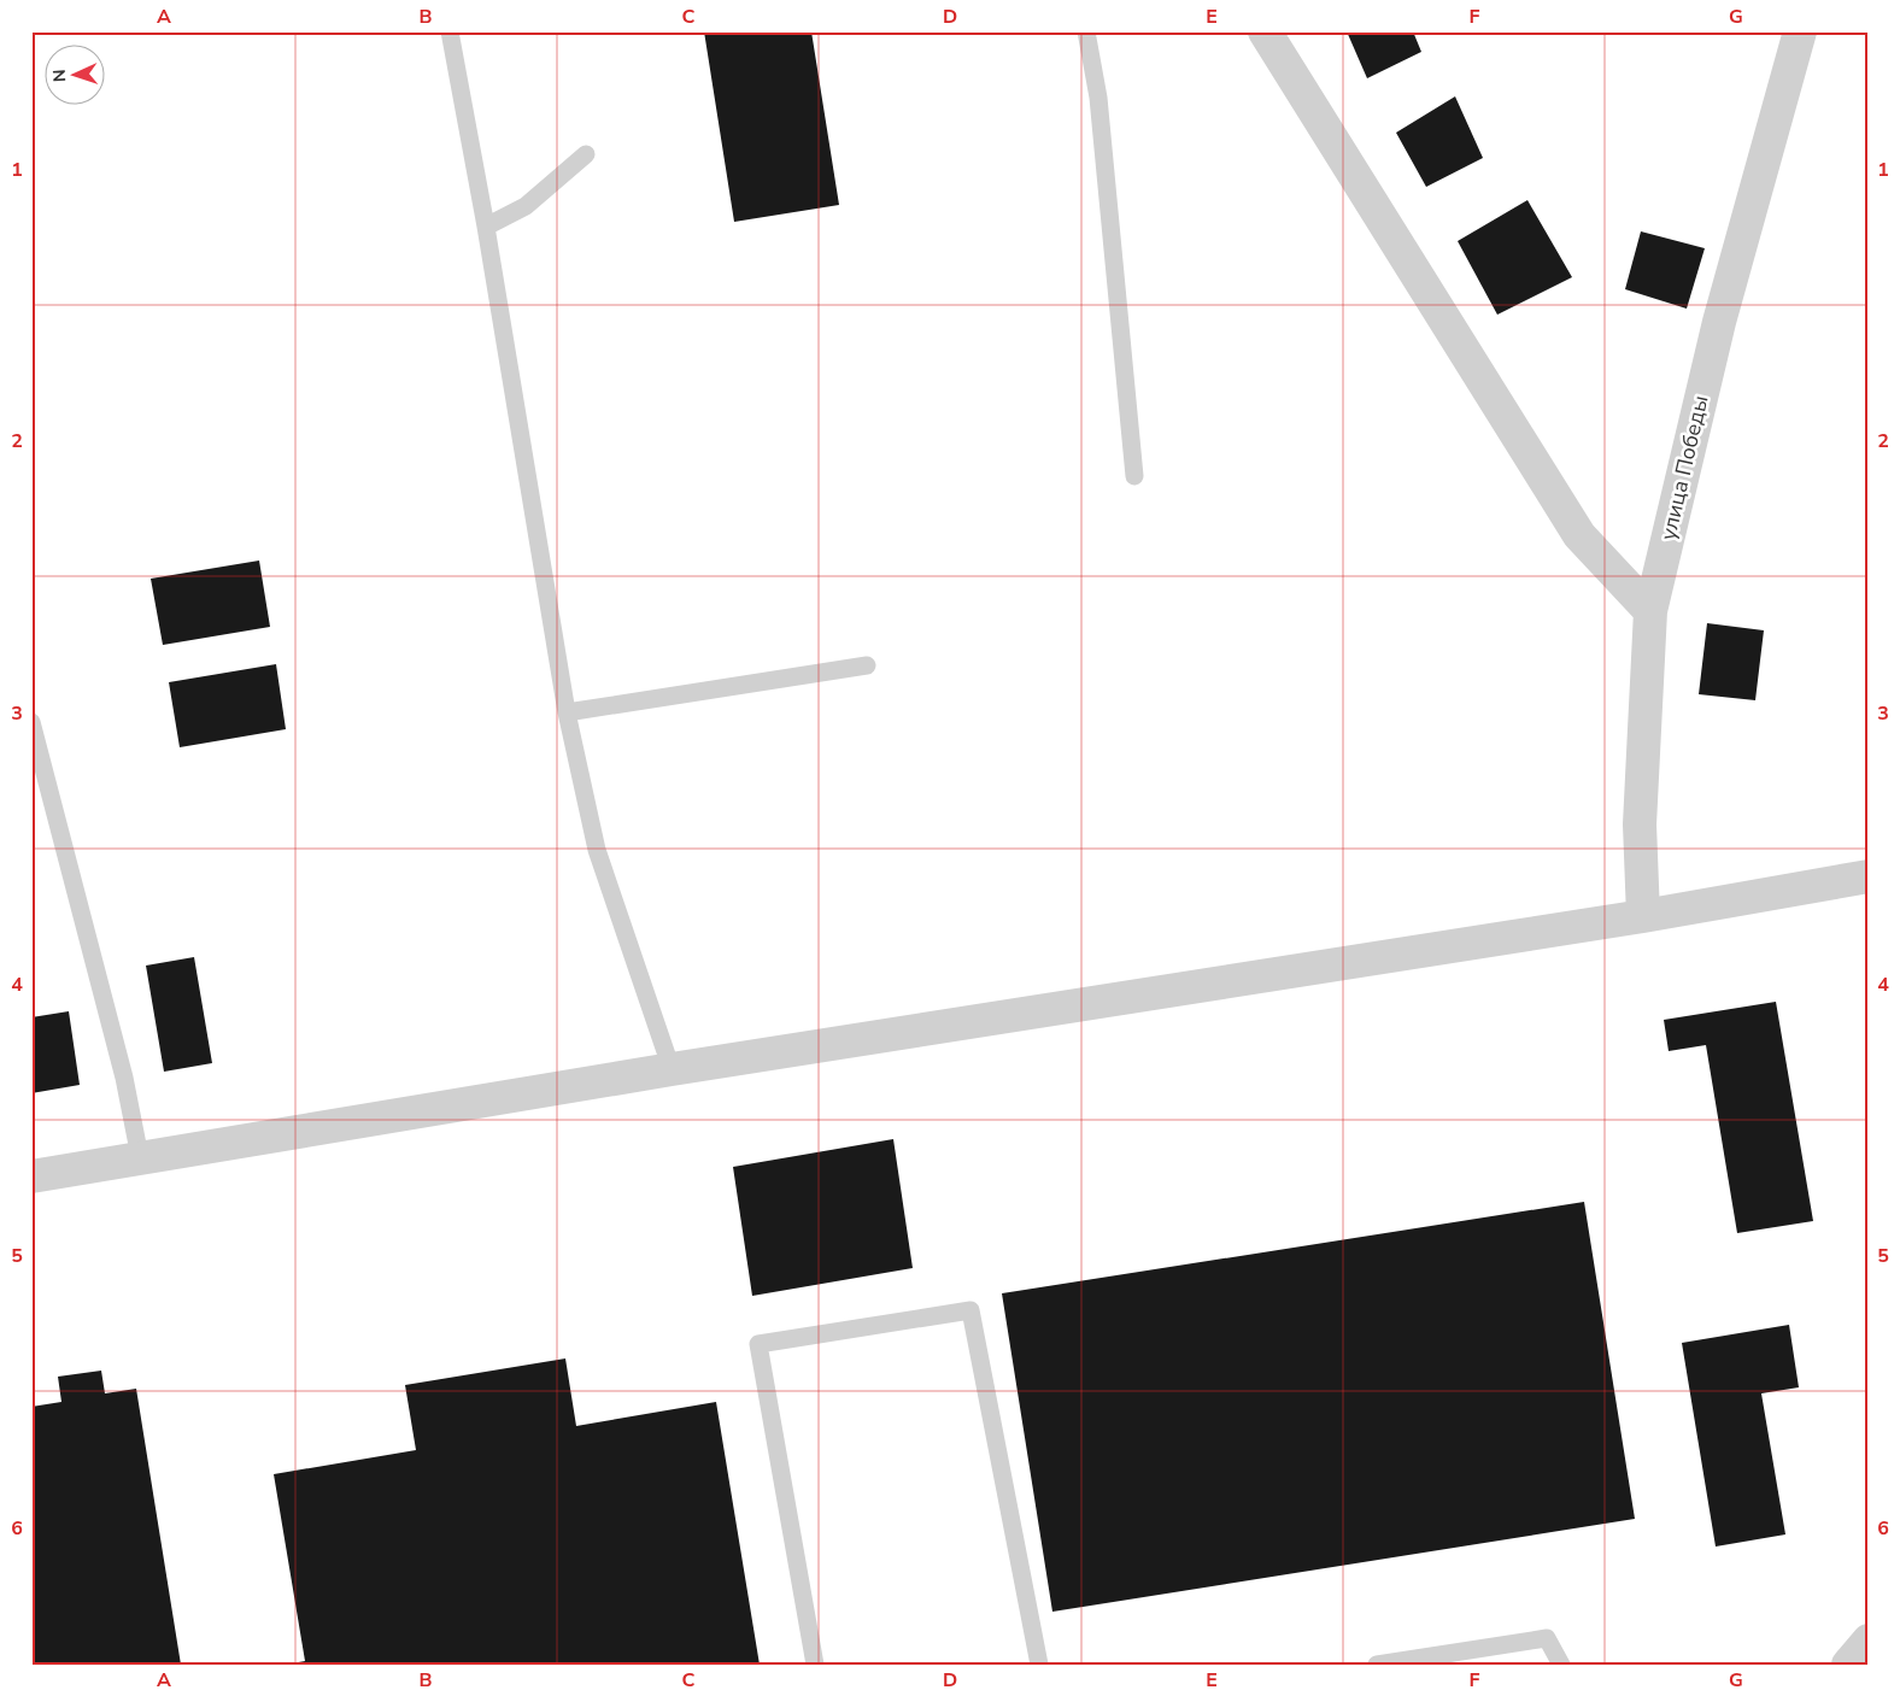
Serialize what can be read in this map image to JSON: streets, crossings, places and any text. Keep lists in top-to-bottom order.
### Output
{
  "streets": {
    "street": ["улица Победы"]
  },
  "north": "left",
  "grid": {
    "columns": [
      "A",
      "B",
      "C",
      "D",
      "E",
      "F",
      "G"
    ],
    "rows": [
      "1",
      "2",
      "3",
      "4",
      "5",
      "6"
    ]
  }
}
